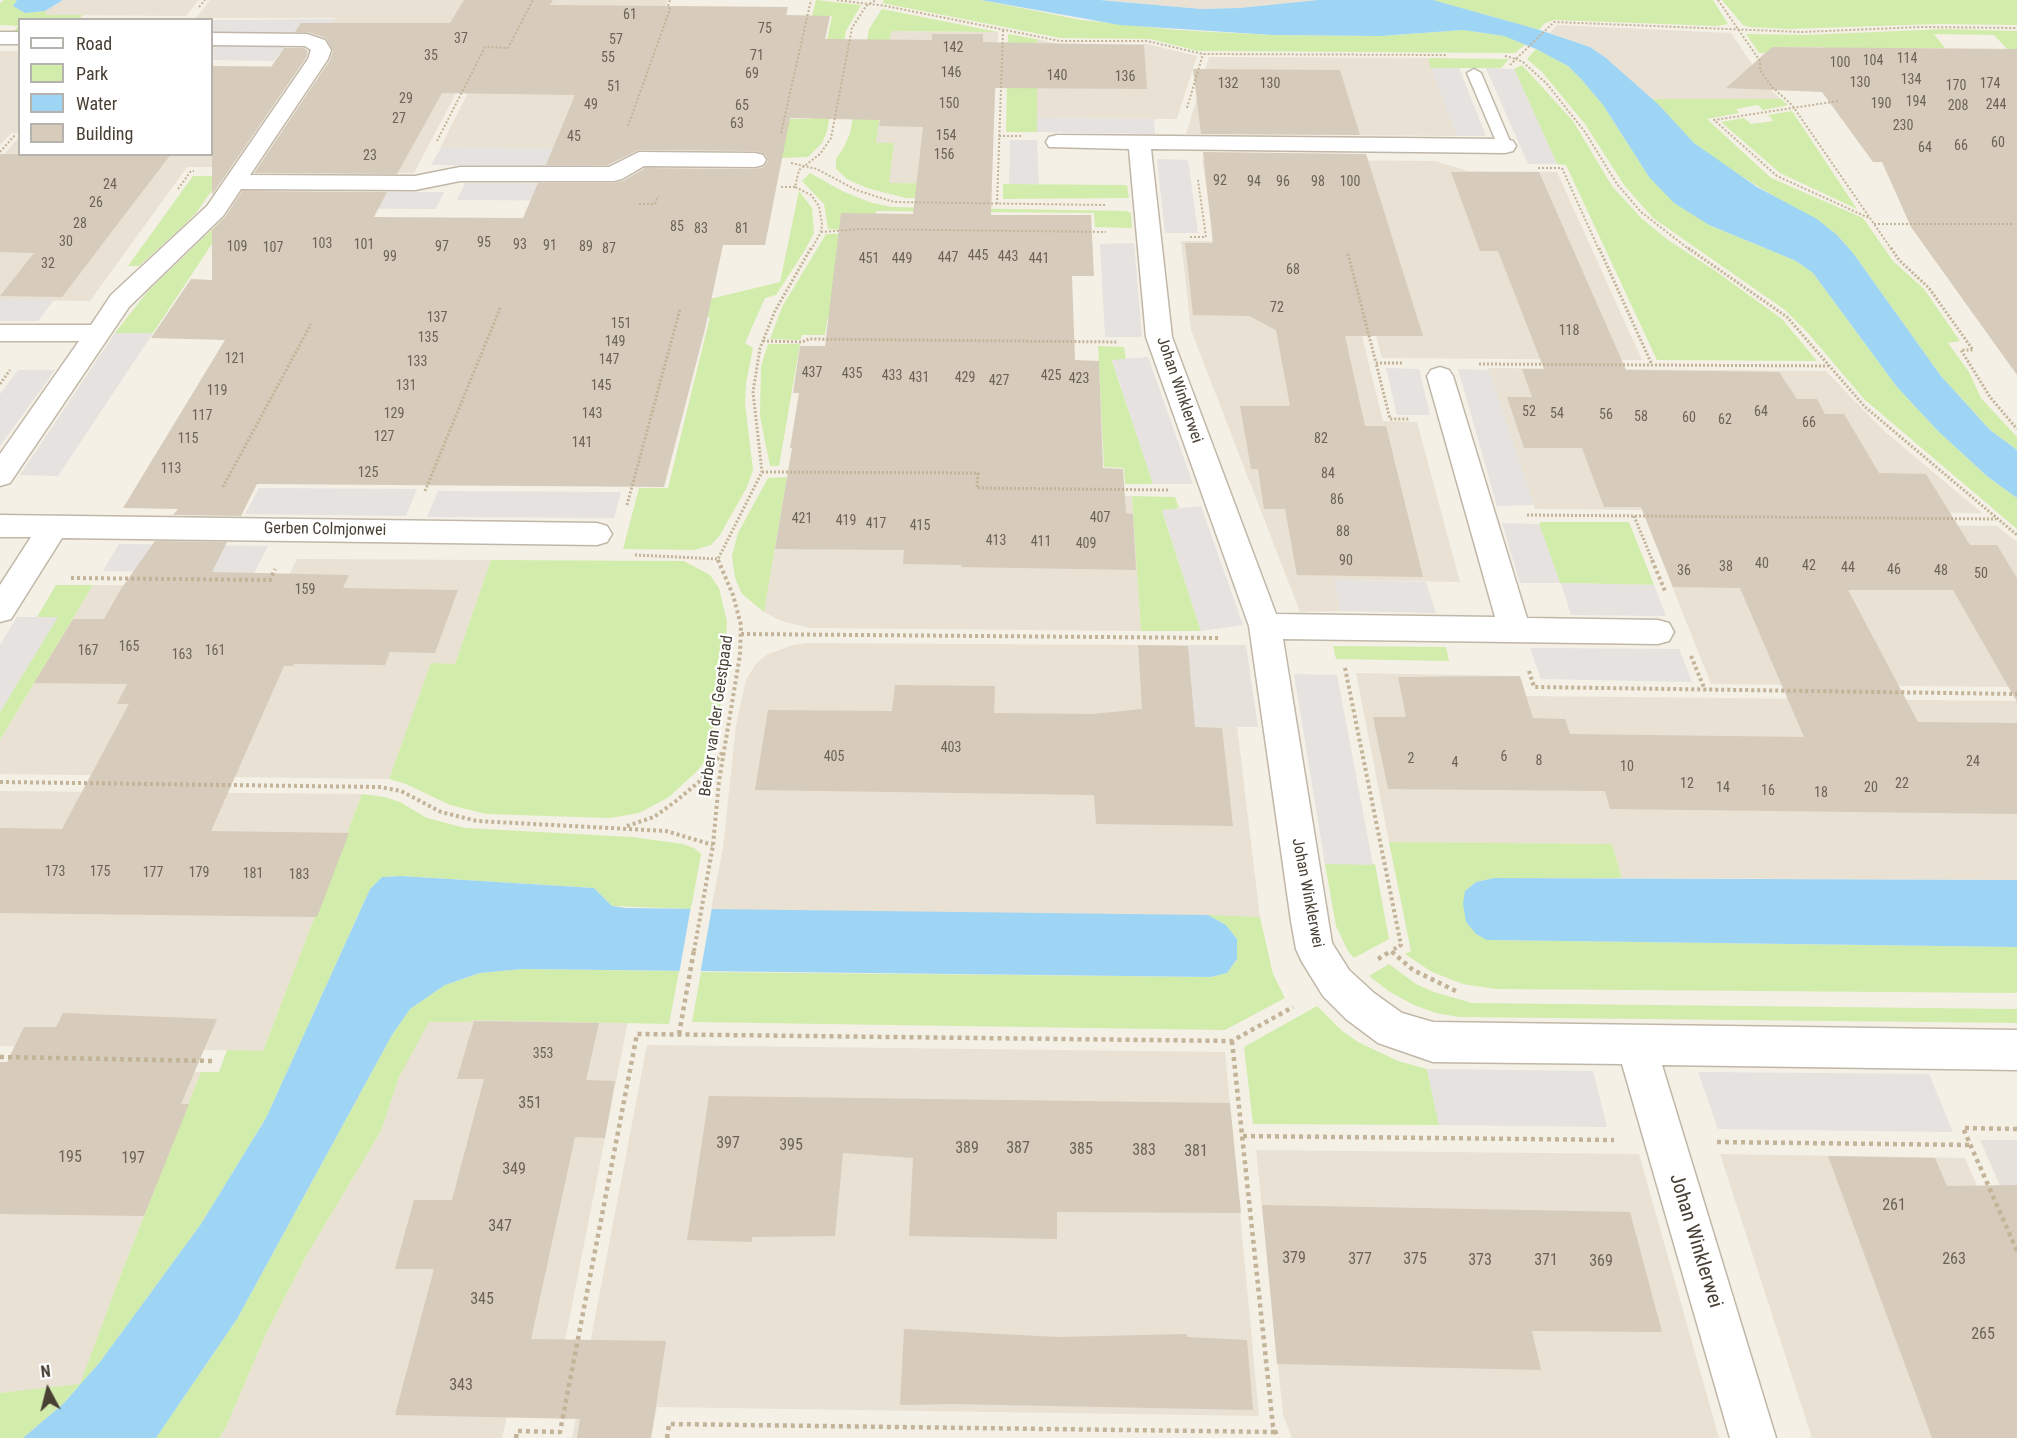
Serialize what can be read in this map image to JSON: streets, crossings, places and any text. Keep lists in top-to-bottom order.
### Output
{
  "streets": {
    "street": ["Johan Winklerwei", "Gerben Colmjonwei"],
    "path": ["Berber van der Geestpaad"]
  },
  "house_numbers": [
    "61",
    "75",
    "37",
    "57",
    "142",
    "35",
    "71",
    "55",
    "114",
    "104",
    "100",
    "146",
    "69",
    "140",
    "136",
    "134",
    "130",
    "132",
    "130",
    "174",
    "170",
    "51",
    "29",
    "194",
    "150",
    "190",
    "49",
    "244",
    "65",
    "208",
    "27",
    "63",
    "230",
    "154",
    "45",
    "60",
    "66",
    "64",
    "156",
    "23",
    "92",
    "94",
    "96",
    "98",
    "100",
    "24",
    "26",
    "28",
    "85",
    "83",
    "81",
    "30",
    "95",
    "103",
    "101",
    "93",
    "91",
    "109",
    "97",
    "89",
    "107",
    "87",
    "445",
    "99",
    "443",
    "447",
    "451",
    "449",
    "441",
    "32",
    "68",
    "72",
    "137",
    "151",
    "118",
    "135",
    "149",
    "121",
    "147",
    "133",
    "437",
    "435",
    "433",
    "425",
    "431",
    "429",
    "423",
    "427",
    "131",
    "145",
    "119",
    "52",
    "64",
    "129",
    "143",
    "54",
    "56",
    "117",
    "58",
    "60",
    "62",
    "66",
    "127",
    "115",
    "82",
    "141",
    "113",
    "125",
    "84",
    "86",
    "407",
    "421",
    "419",
    "417",
    "415",
    "88",
    "413",
    "411",
    "409",
    "90",
    "40",
    "42",
    "38",
    "44",
    "46",
    "36",
    "48",
    "50",
    "159",
    "165",
    "167",
    "161",
    "163",
    "403",
    "405",
    "6",
    "2",
    "8",
    "24",
    "4",
    "10",
    "12",
    "22",
    "14",
    "20",
    "16",
    "18",
    "173",
    "175",
    "177",
    "179",
    "181",
    "183",
    "353",
    "351",
    "397",
    "395",
    "389",
    "387",
    "385",
    "383",
    "381",
    "195",
    "197",
    "349",
    "261",
    "347",
    "379",
    "377",
    "375",
    "263",
    "373",
    "371",
    "369",
    "345",
    "265",
    "343"
  ],
  "legend": [
    "Road",
    "Park",
    "Water",
    "Building"
  ],
  "north": "top"
}
